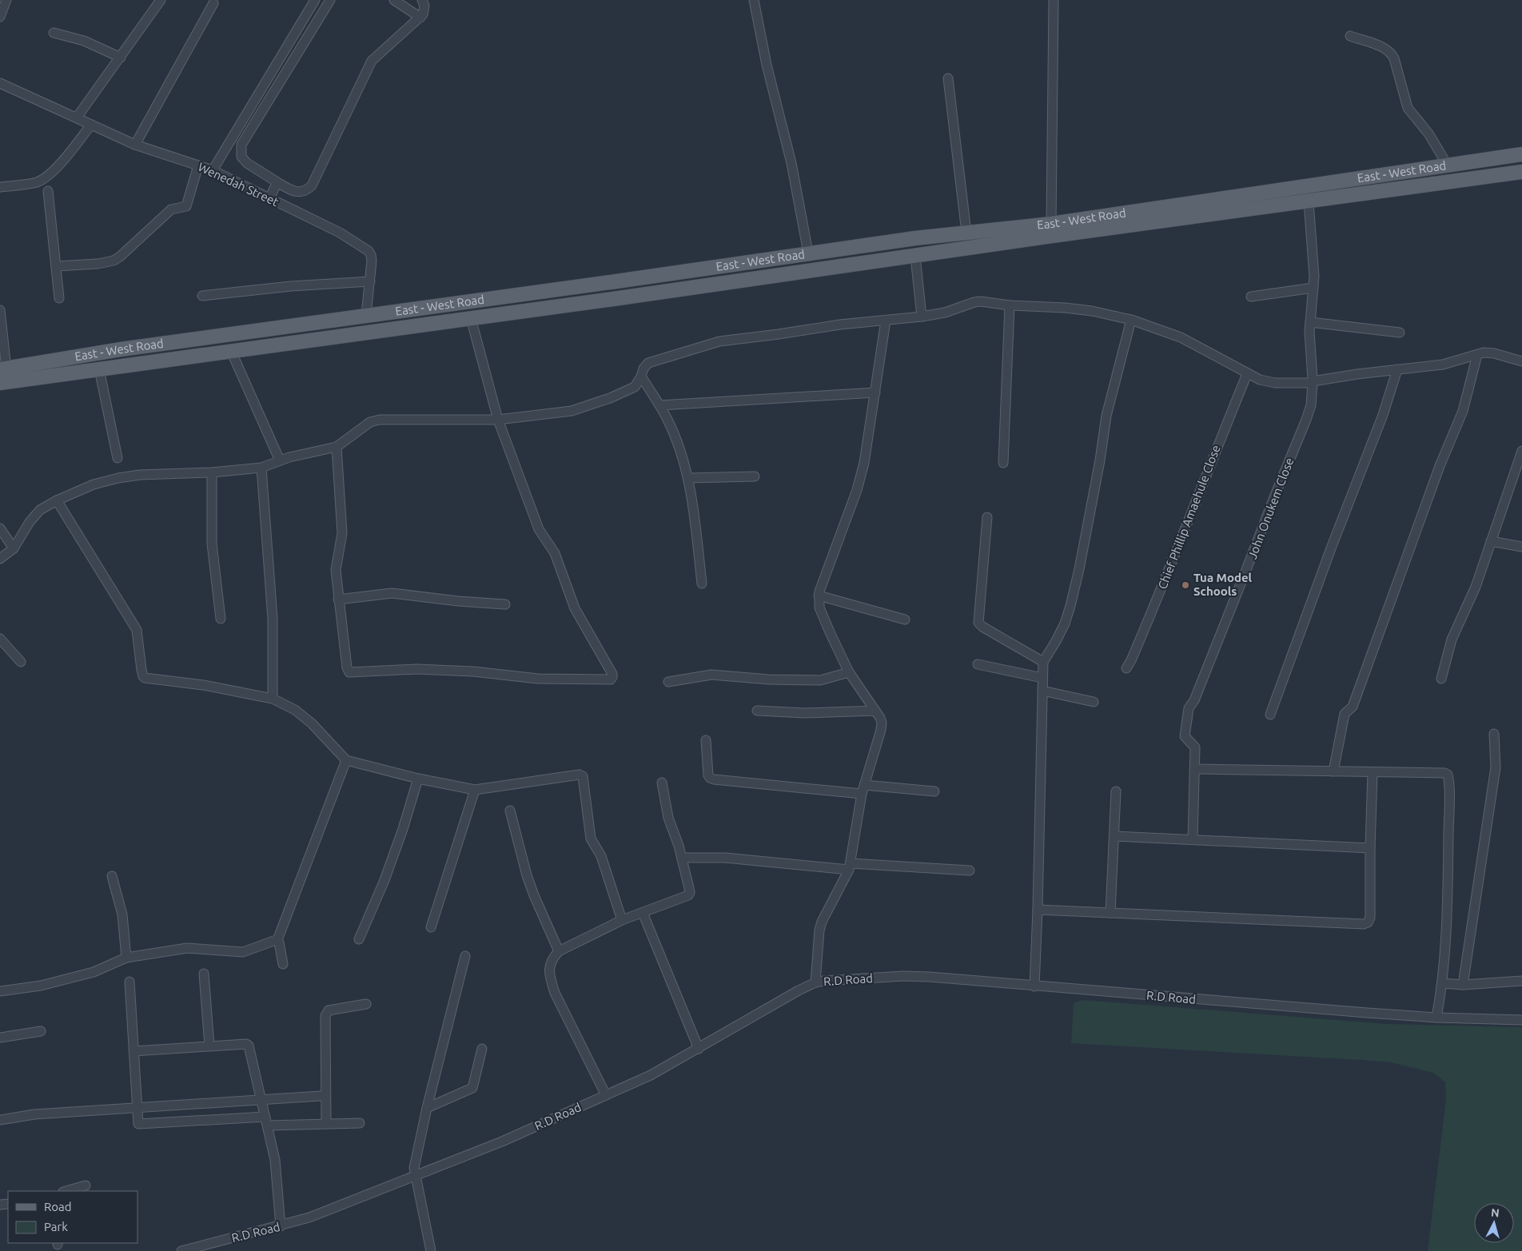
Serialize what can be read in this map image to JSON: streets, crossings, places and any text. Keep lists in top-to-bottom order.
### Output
{
  "streets": {
    "main road": ["East - West Road"],
    "street": [
      "Wenedah Street",
      "John Onukem Close",
      "Chief Phillip Amaehule Close",
      "R.D Road"
    ]
  },
  "crossings": [
    ["East - West Road", "Wenedah Street"],
    ["East - West Road", "John Onukem Close"]
  ],
  "places": ["Tua Model Schools"],
  "legend": ["Road", "Park"],
  "north": "top"
}
